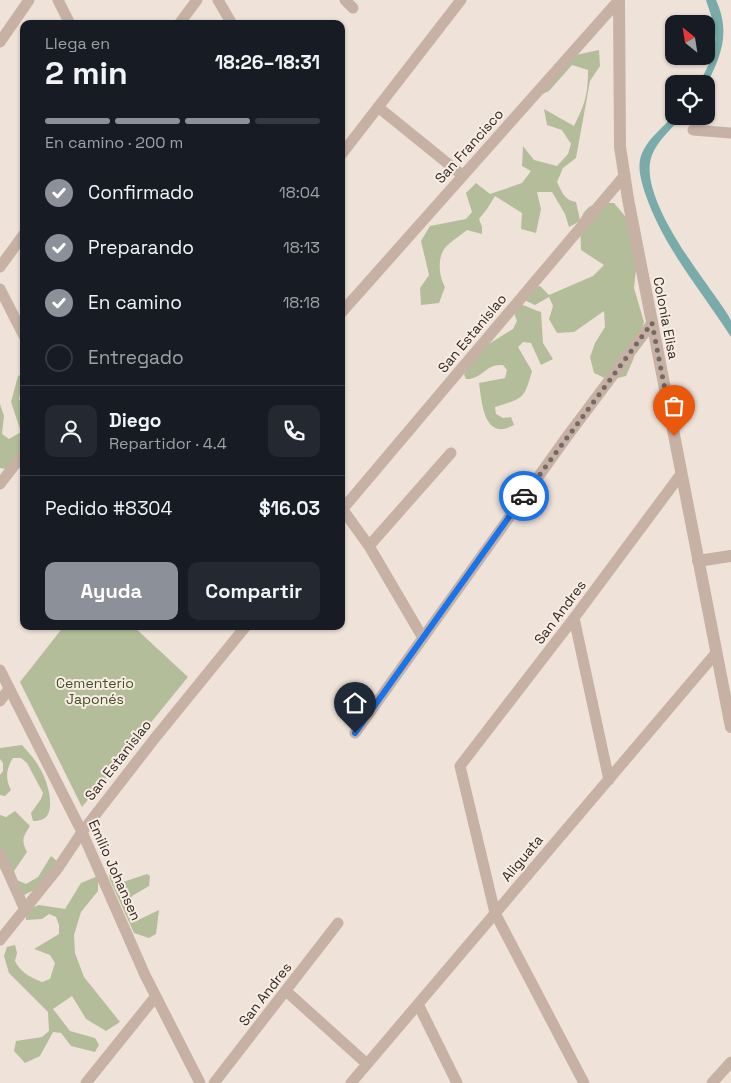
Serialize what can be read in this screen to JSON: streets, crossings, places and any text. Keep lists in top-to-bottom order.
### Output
{
  "streets": {
    "street": [
      "San Francisco",
      "Colonia Elisa",
      "San Estanislao",
      "San Andres",
      "Aliguata",
      "Emilio Johansen"
    ]
  },
  "crossings": [
    ["San Francisco", "Colonia Elisa"],
    ["Colonia Elisa", "San Estanislao"],
    ["Colonia Elisa", "San Andres"],
    ["Colonia Elisa", "Aliguata"],
    ["San Estanislao", "Emilio Johansen"],
    ["San Andres", "Aliguata"]
  ],
  "parks": ["Cementerio Japonés"],
  "north": "top left",
  "page": {
    "heading": ["2 min", "Llega en", "18:26–18:31"],
    "panel": [
      "Diego",
      "Repartidor · 4.4",
      "Pedido #8304",
      "$16.03"
    ],
    "bar": "En camino · 200 m",
    "list": [
      ["Confirmado", "18:04"],
      ["Preparando", "18:13"],
      ["En camino", "18:18"],
      "Entregado"
    ],
    "buttons": ["Ayuda", "Compartir"]
  }
}
